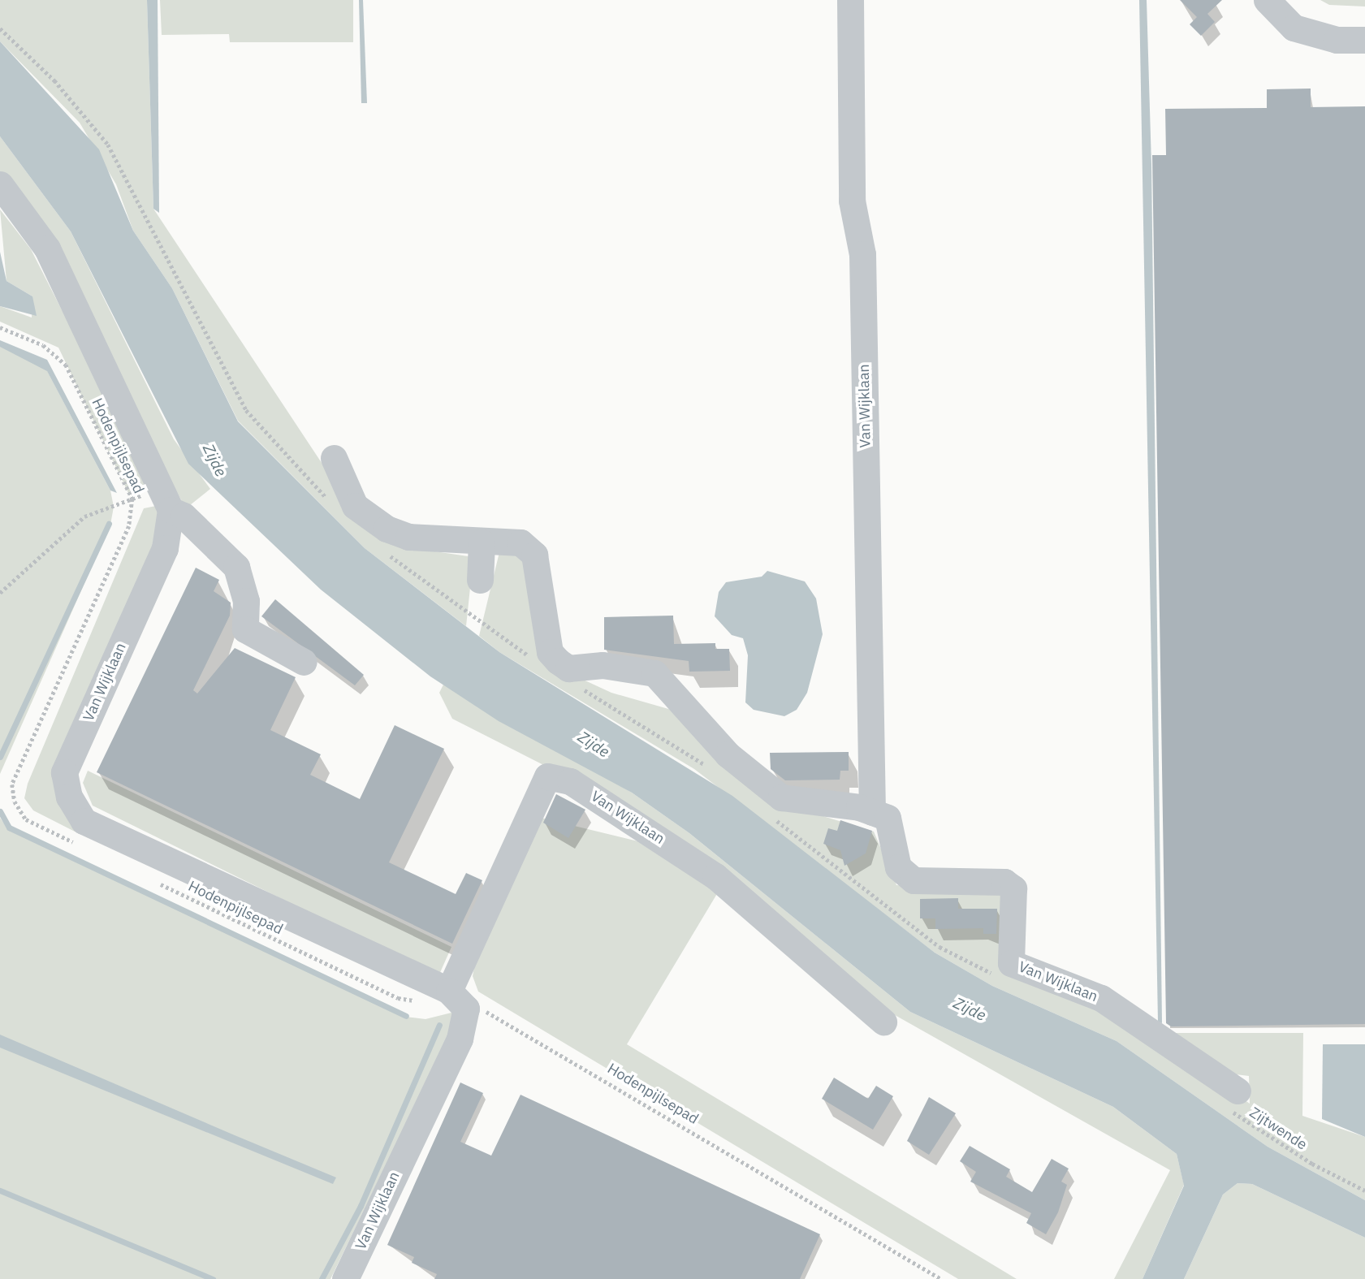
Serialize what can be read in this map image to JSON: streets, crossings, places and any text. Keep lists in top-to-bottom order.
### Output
{
  "streets": {
    "street": ["Van Wijklaan"],
    "path": ["Hodenpijlsepad", "Zijtwende"]
  },
  "crossings": [
    ["Van Wijklaan", "Hodenpijlsepad"],
    ["Van Wijklaan", "Zijtwende"]
  ],
  "water": ["Zijde"]
}
